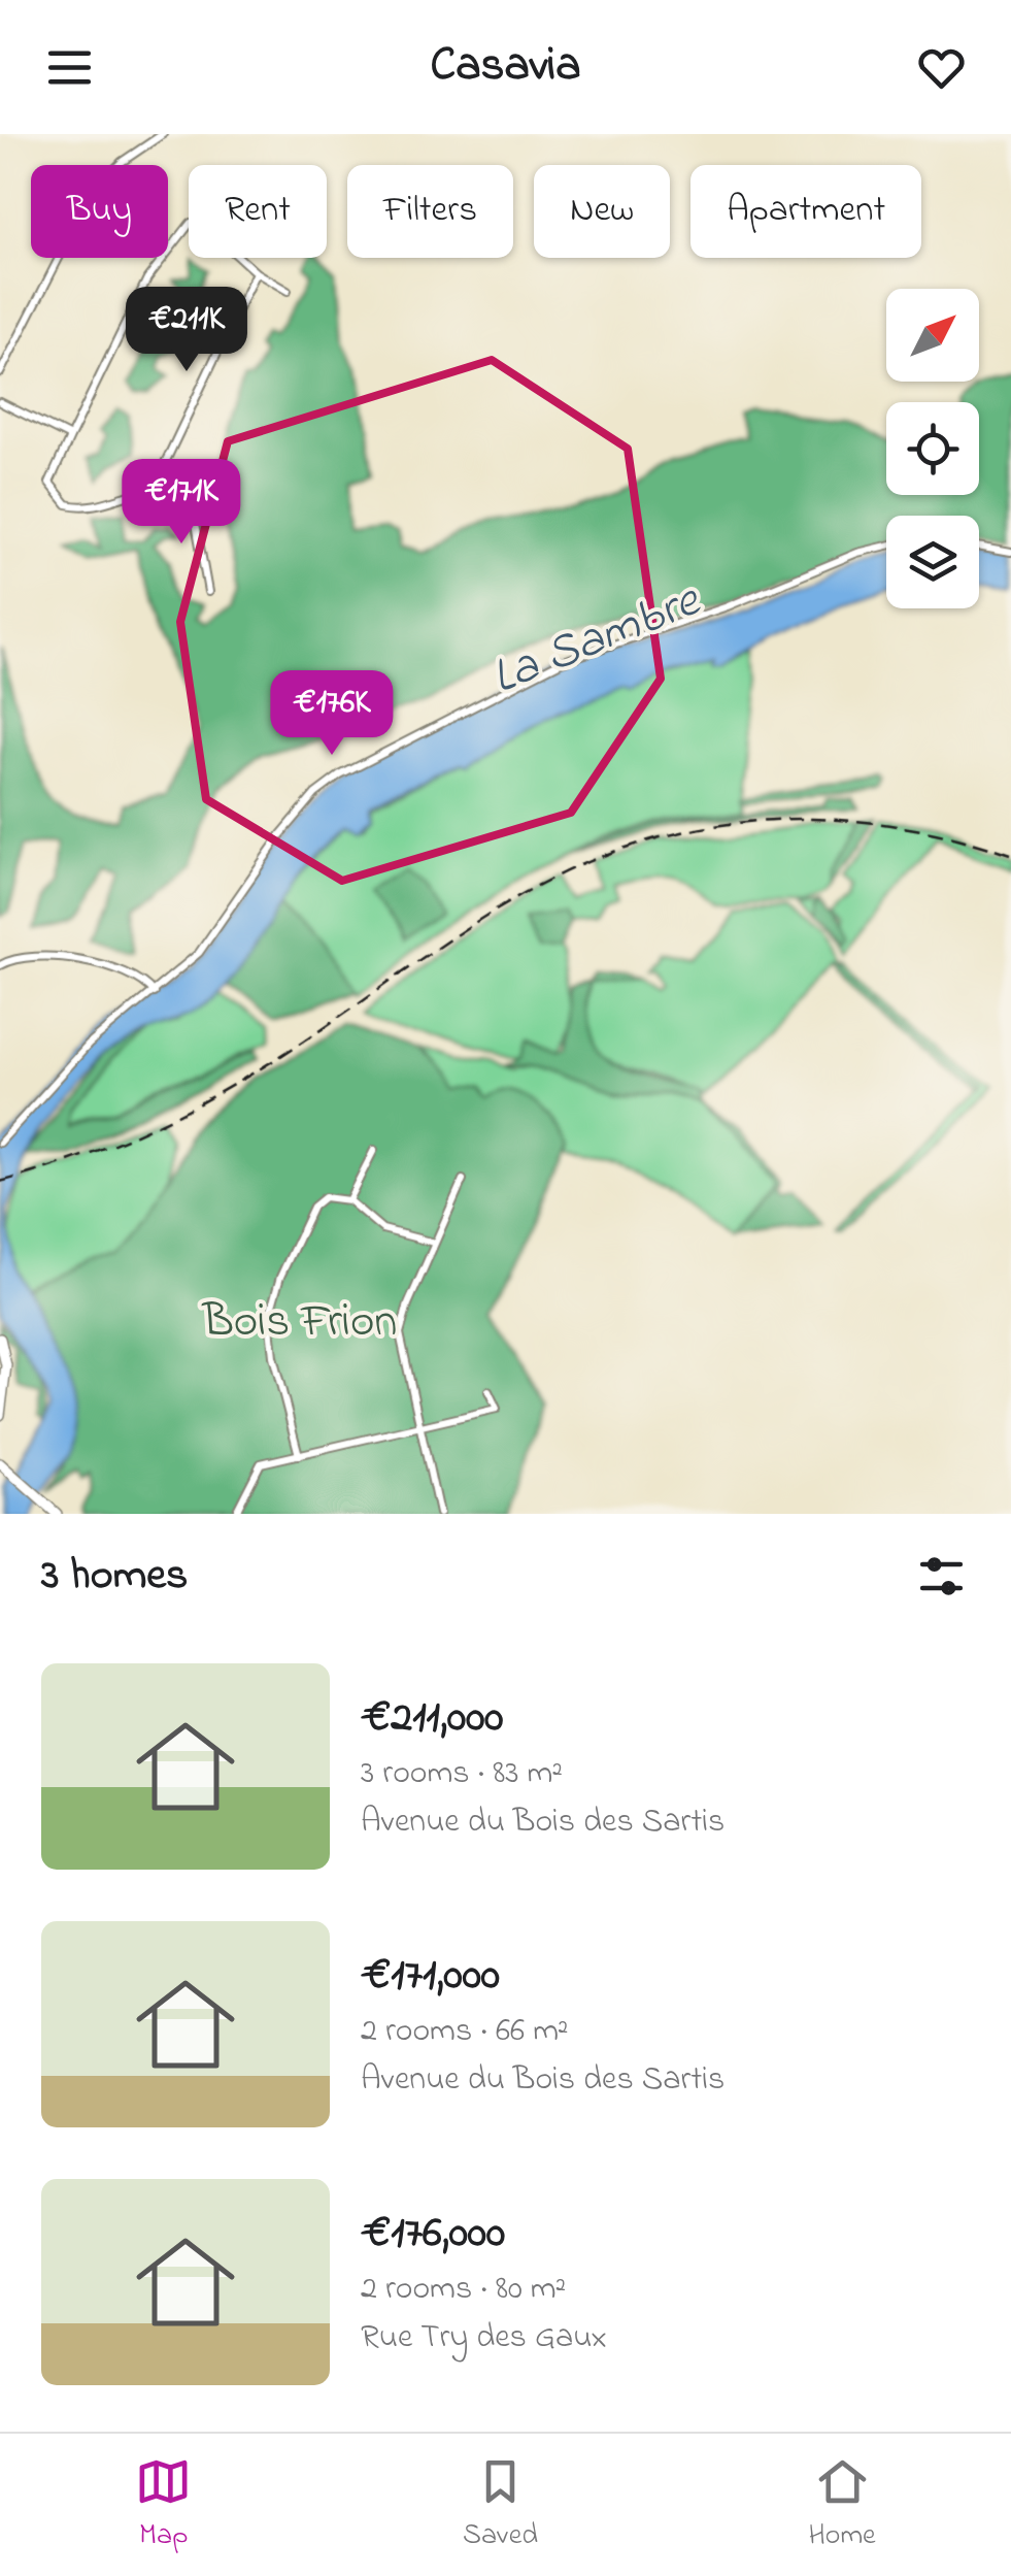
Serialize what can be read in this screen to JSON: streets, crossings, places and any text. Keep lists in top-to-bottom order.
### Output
{
  "water": ["La Sambre"],
  "parks": ["Bois Frion"],
  "north": "top right",
  "page": {
    "header": "Casavia",
    "chip": [
      "Buy",
      "Rent",
      "Filters",
      "New",
      "Apartment"
    ],
    "price": ["€211K", "€171K", "€176K"],
    "heading": "3 homes",
    "list": [
      {
        "name": "€211,000",
        "note": "3 rooms · 83 m² · Avenue du Bois des Sartis"
      },
      {
        "name": "€171,000",
        "note": "2 rooms · 66 m² · Avenue du Bois des Sartis"
      },
      {
        "name": "€176,000",
        "note": "2 rooms · 80 m² · Rue Try des Gaux"
      }
    ],
    "tabs": ["Map", "Saved", "Home"]
  }
}
